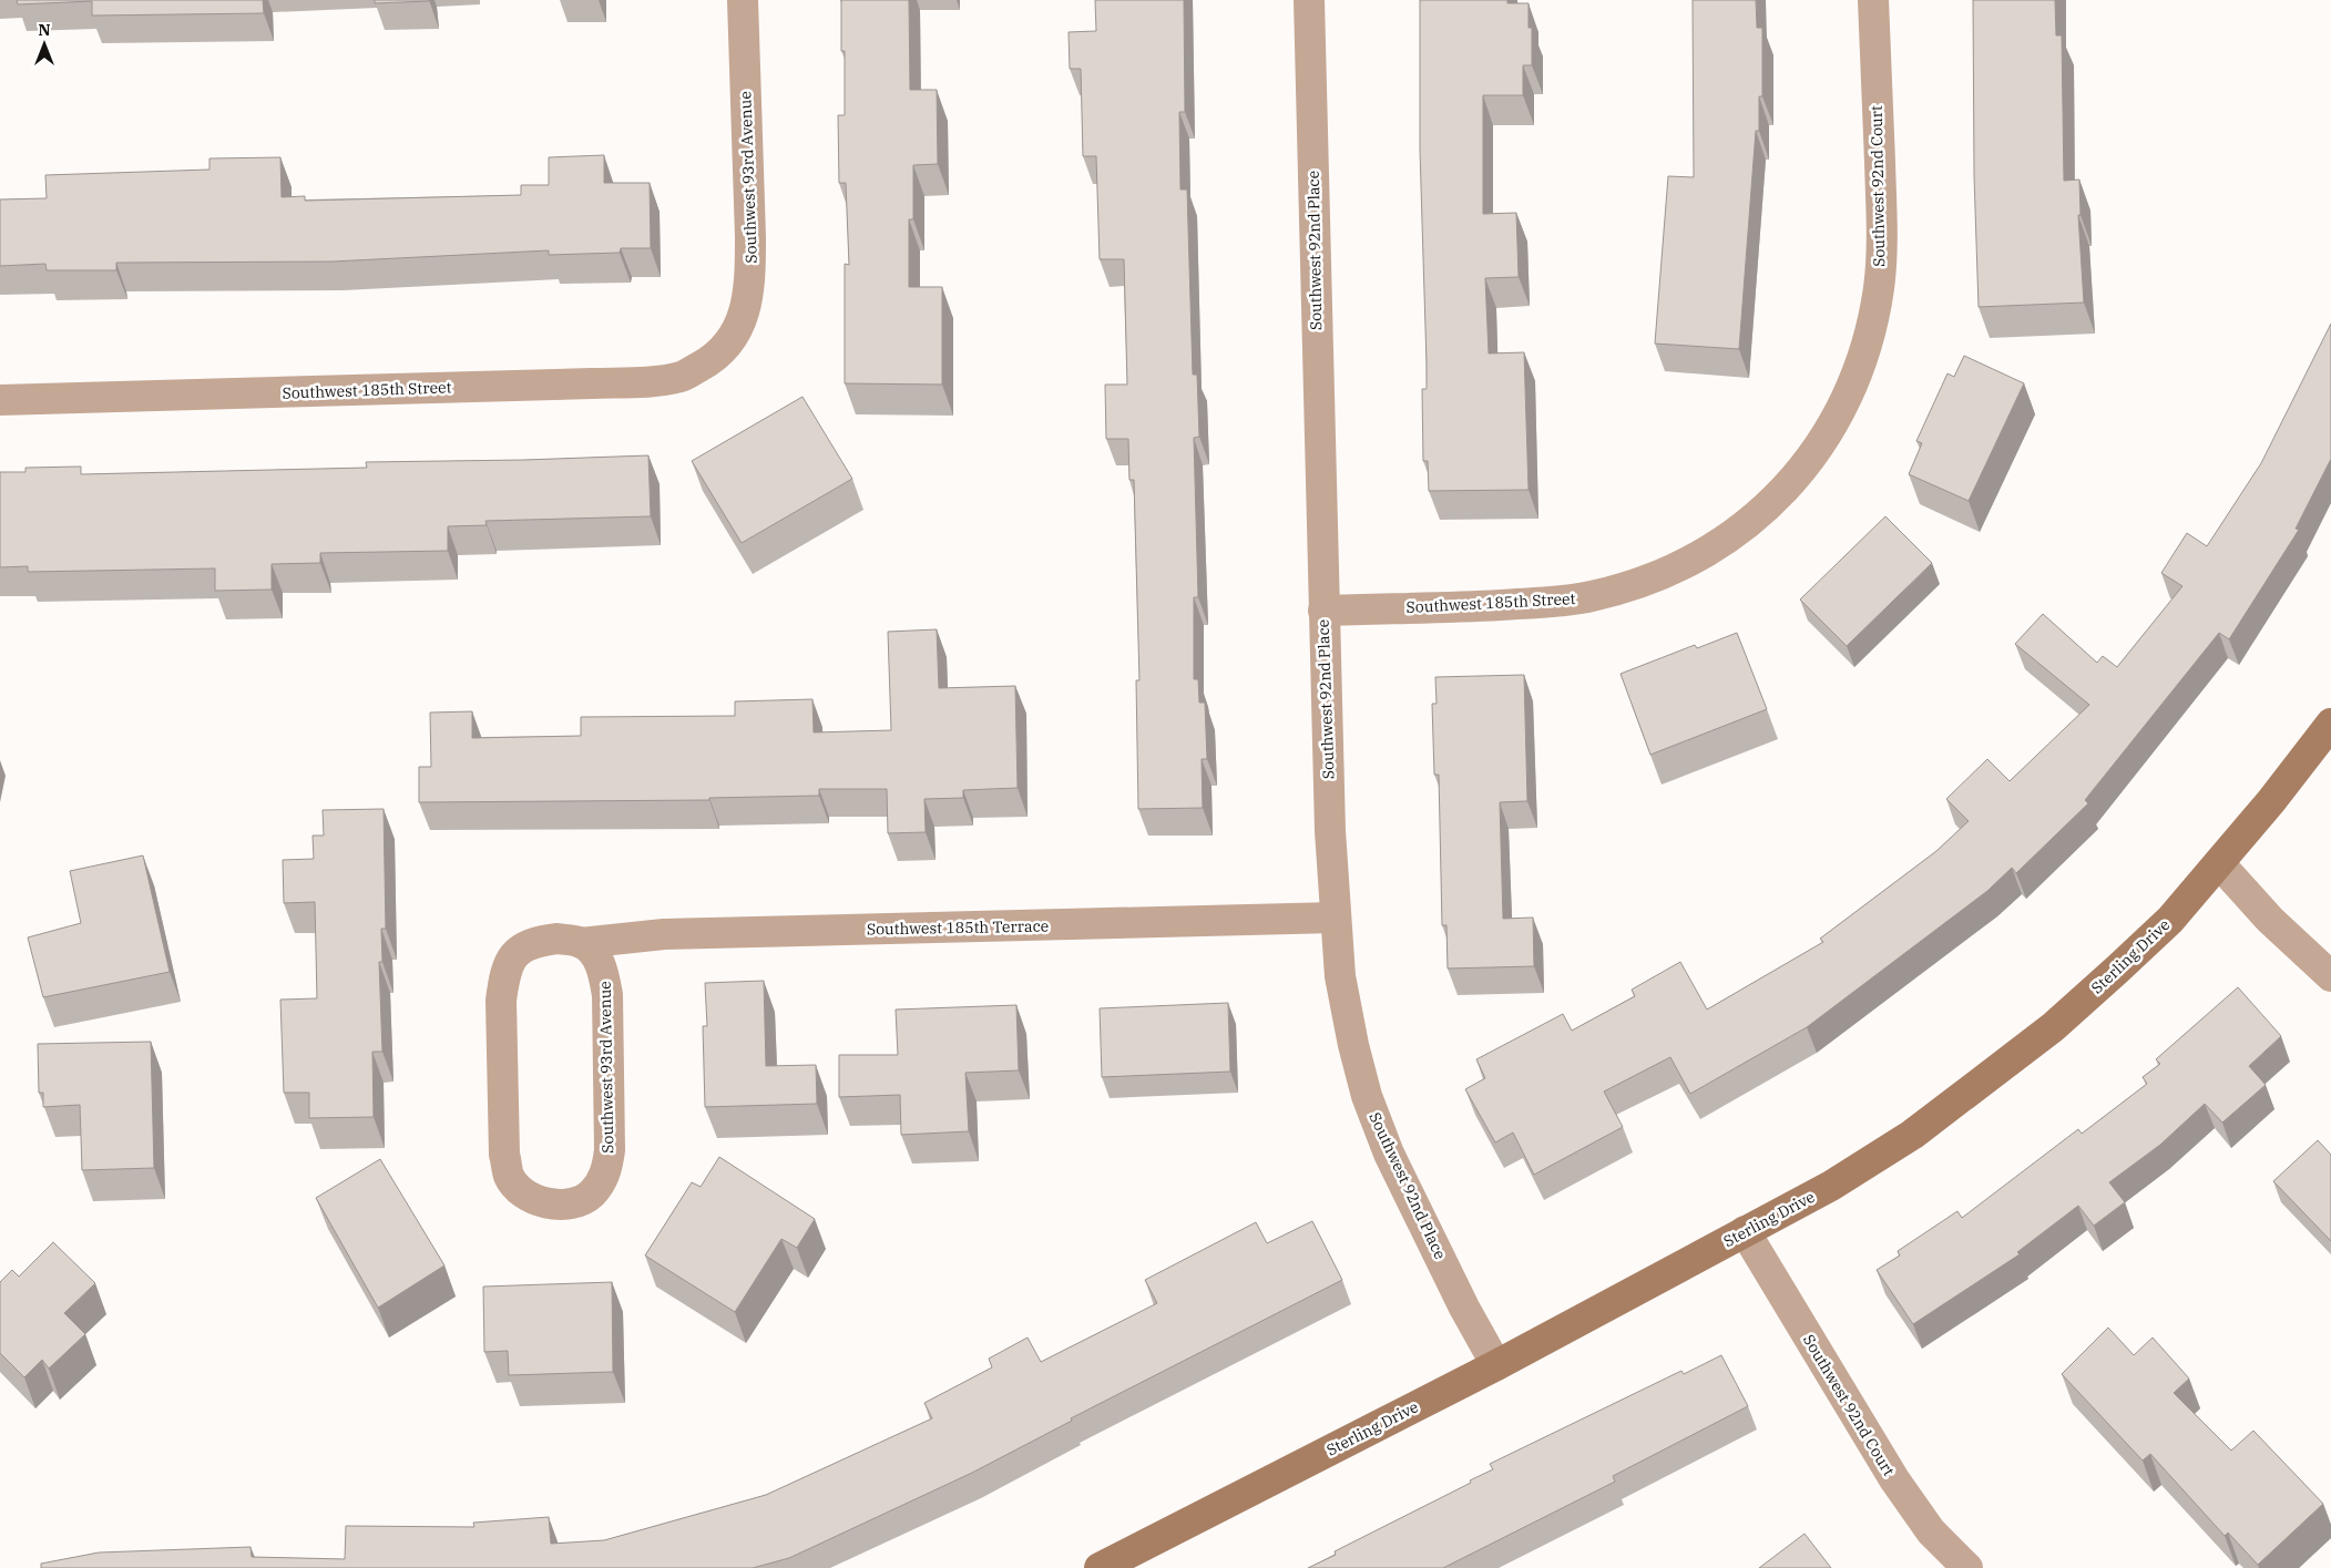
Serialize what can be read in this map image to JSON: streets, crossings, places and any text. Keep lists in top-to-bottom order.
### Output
{
  "streets": {
    "street": [
      "Southwest 93rd Avenue",
      "Southwest 92nd Court",
      "Southwest 92nd Place",
      "Southwest 185th Street",
      "Southwest 185th Terrace",
      "Sterling Drive"
    ]
  },
  "crossings": [
    ["Southwest 93rd Avenue", "Southwest 185th Street"],
    ["Southwest 93rd Avenue", "Southwest 185th Terrace"],
    ["Southwest 92nd Court", "Southwest 185th Street"],
    ["Southwest 92nd Court", "Sterling Drive"],
    ["Southwest 92nd Place", "Southwest 185th Street"],
    ["Southwest 92nd Place", "Southwest 185th Terrace"],
    ["Southwest 92nd Place", "Sterling Drive"]
  ],
  "north": "top"
}
